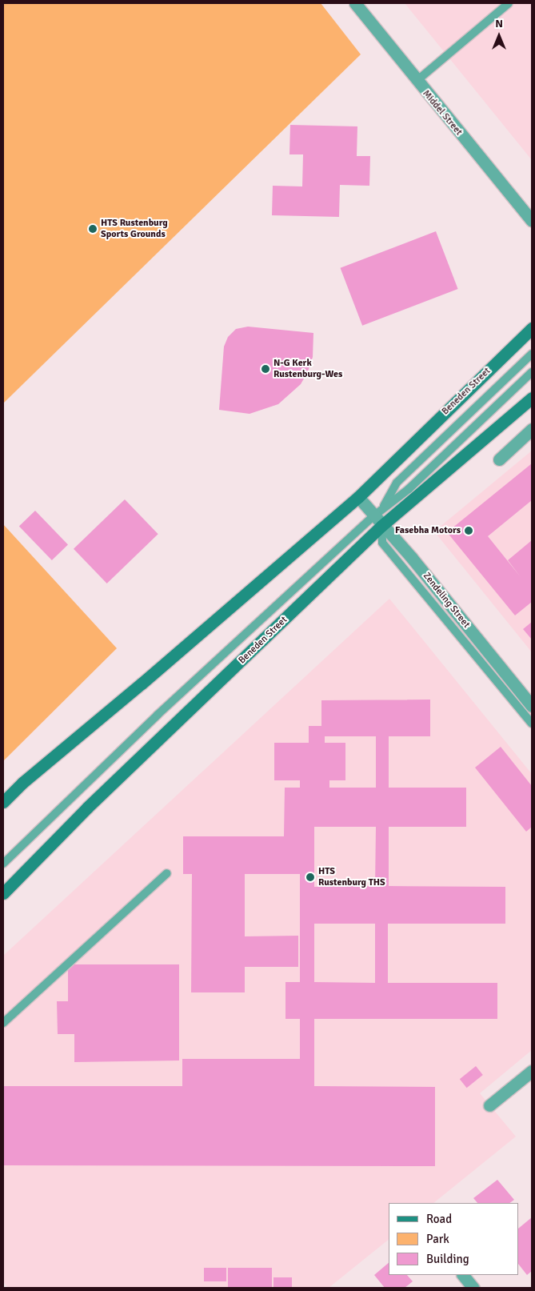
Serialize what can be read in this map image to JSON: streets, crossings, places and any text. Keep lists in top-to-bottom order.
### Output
{
  "streets": {
    "main road": ["Beneden Street"],
    "street": ["Middel Street", "Zendeling Street"]
  },
  "crossings": [
    ["Beneden Street", "Zendeling Street"]
  ],
  "places": [
    "HTS Rustenburg Sports Grounds",
    "N-G Kerk Rustenburg-Wes",
    "Fasebha Motors",
    "HTS Rustenburg THS"
  ],
  "legend": ["Road", "Park", "Building"],
  "north": "top"
}
